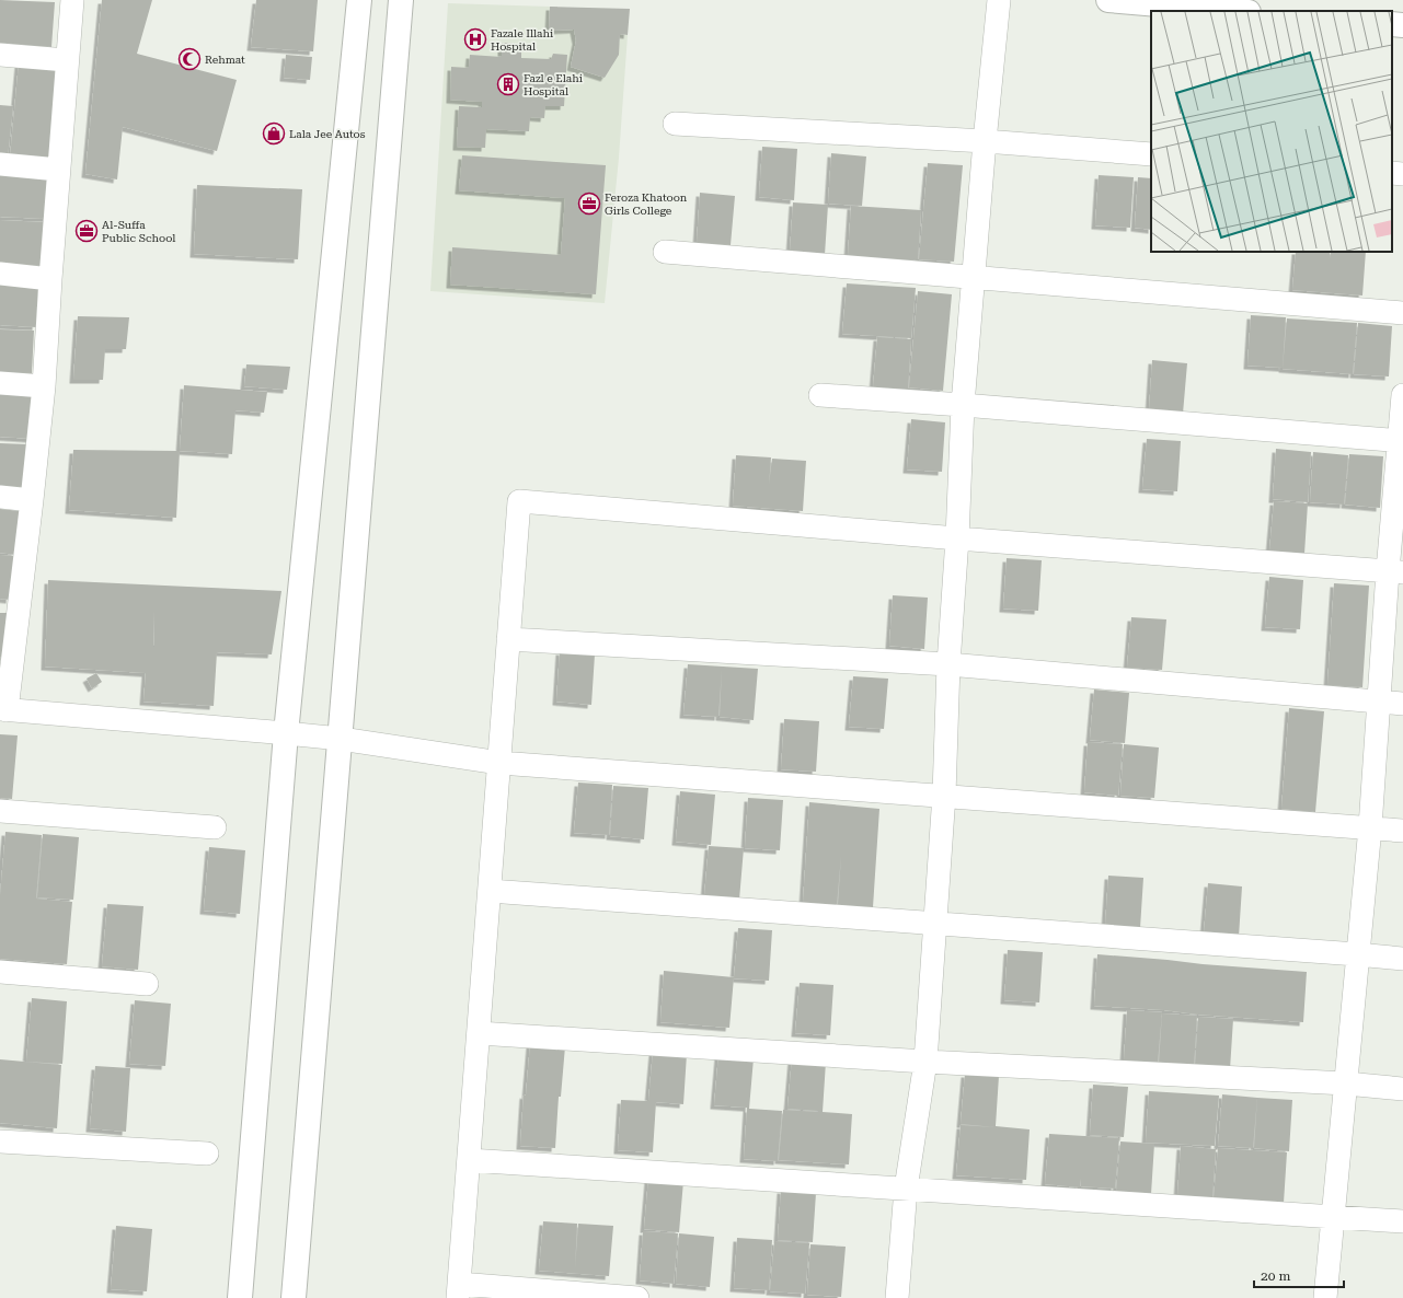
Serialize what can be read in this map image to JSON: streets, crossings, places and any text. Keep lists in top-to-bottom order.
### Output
{
  "places": {
    "hospital": ["Fazale Illahi Hospital"],
    "mosque": ["Rehmat"],
    "building": ["Fazl e Elahi Hospital"],
    "shop": ["Lala Jee Autos"],
    "office": ["Feroza Khatoon Girls College", "Al-Suffa Public School"]
  },
  "scale_bar": "20 m"
}
